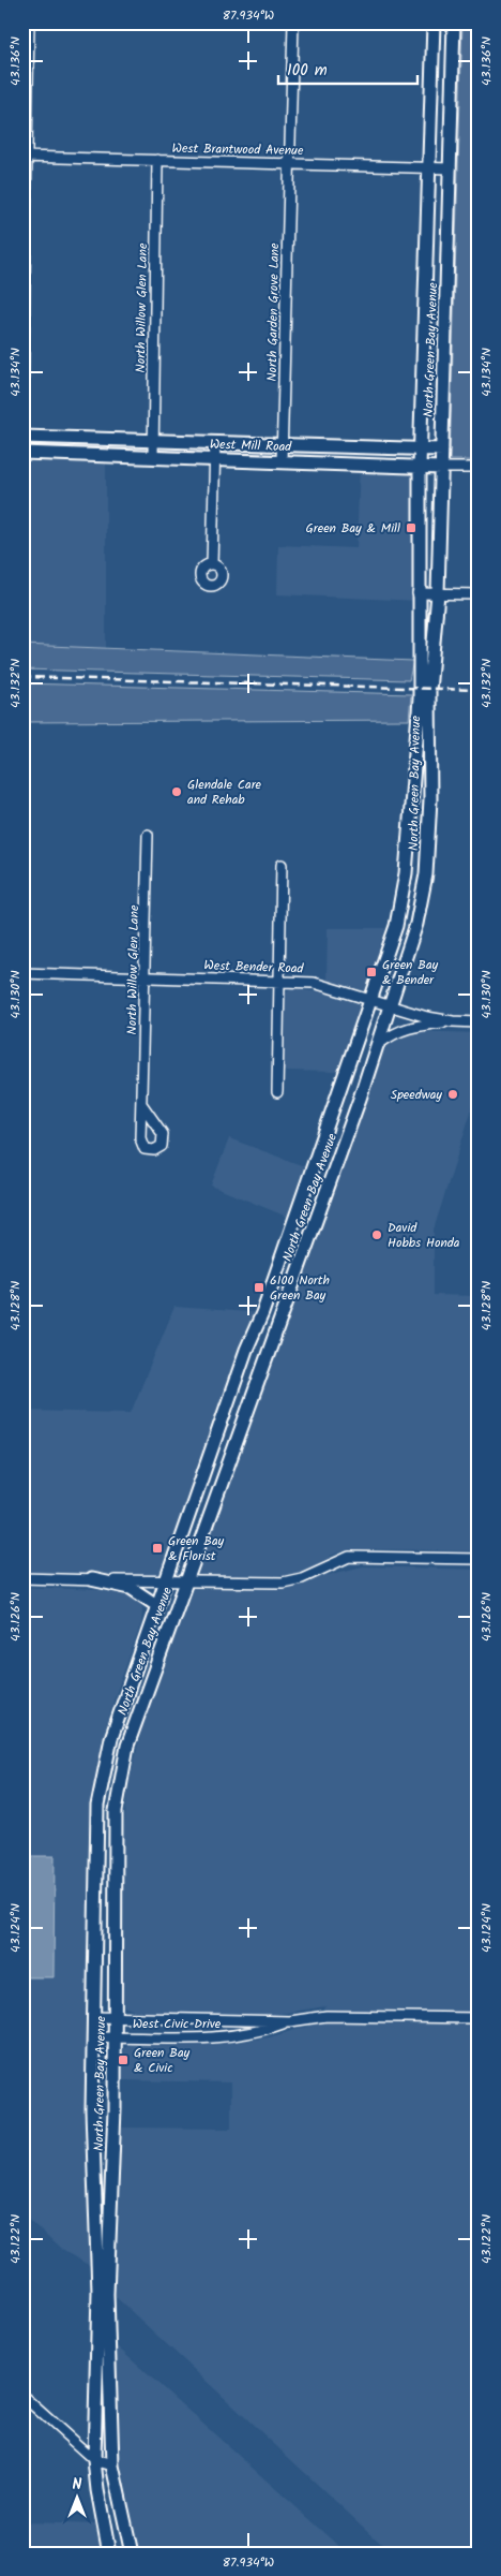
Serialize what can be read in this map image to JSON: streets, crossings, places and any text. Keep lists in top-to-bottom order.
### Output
{
  "streets": {
    "main road": ["North Green Bay Avenue", "West Mill Road"],
    "street": [
      "West Brantwood Avenue",
      "North Willow Glen Lane",
      "North Garden Grove Lane",
      "West Bender Road",
      "West Civic Drive"
    ]
  },
  "crossings": [
    ["West Brantwood Avenue", "North Willow Glen Lane"],
    ["West Brantwood Avenue", "North Garden Grove Lane"],
    ["West Brantwood Avenue", "North Green Bay Avenue"],
    ["North Willow Glen Lane", "West Mill Road"],
    ["North Willow Glen Lane", "West Bender Road"],
    ["North Garden Grove Lane", "West Mill Road"],
    ["North Green Bay Avenue", "West Mill Road"],
    ["North Green Bay Avenue", "West Bender Road"],
    ["North Green Bay Avenue", "West Civic Drive"]
  ],
  "places": {
    "transit": [
      "Green Bay & Mill",
      "Green Bay & Bender",
      "6100 North Green Bay",
      "Green Bay & Florist",
      "Green Bay & Civic"
    ],
    "other": ["Glendale Care and Rehab", "Speedway", "David Hobbs Honda"]
  },
  "scale_bar": "100 m",
  "north": "top",
  "coordinates": [
    "87.934°W",
    "43.136°N",
    "43.134°N",
    "43.132°N",
    "43.130°N",
    "43.128°N",
    "43.126°N",
    "43.124°N",
    "43.122°N"
  ]
}
